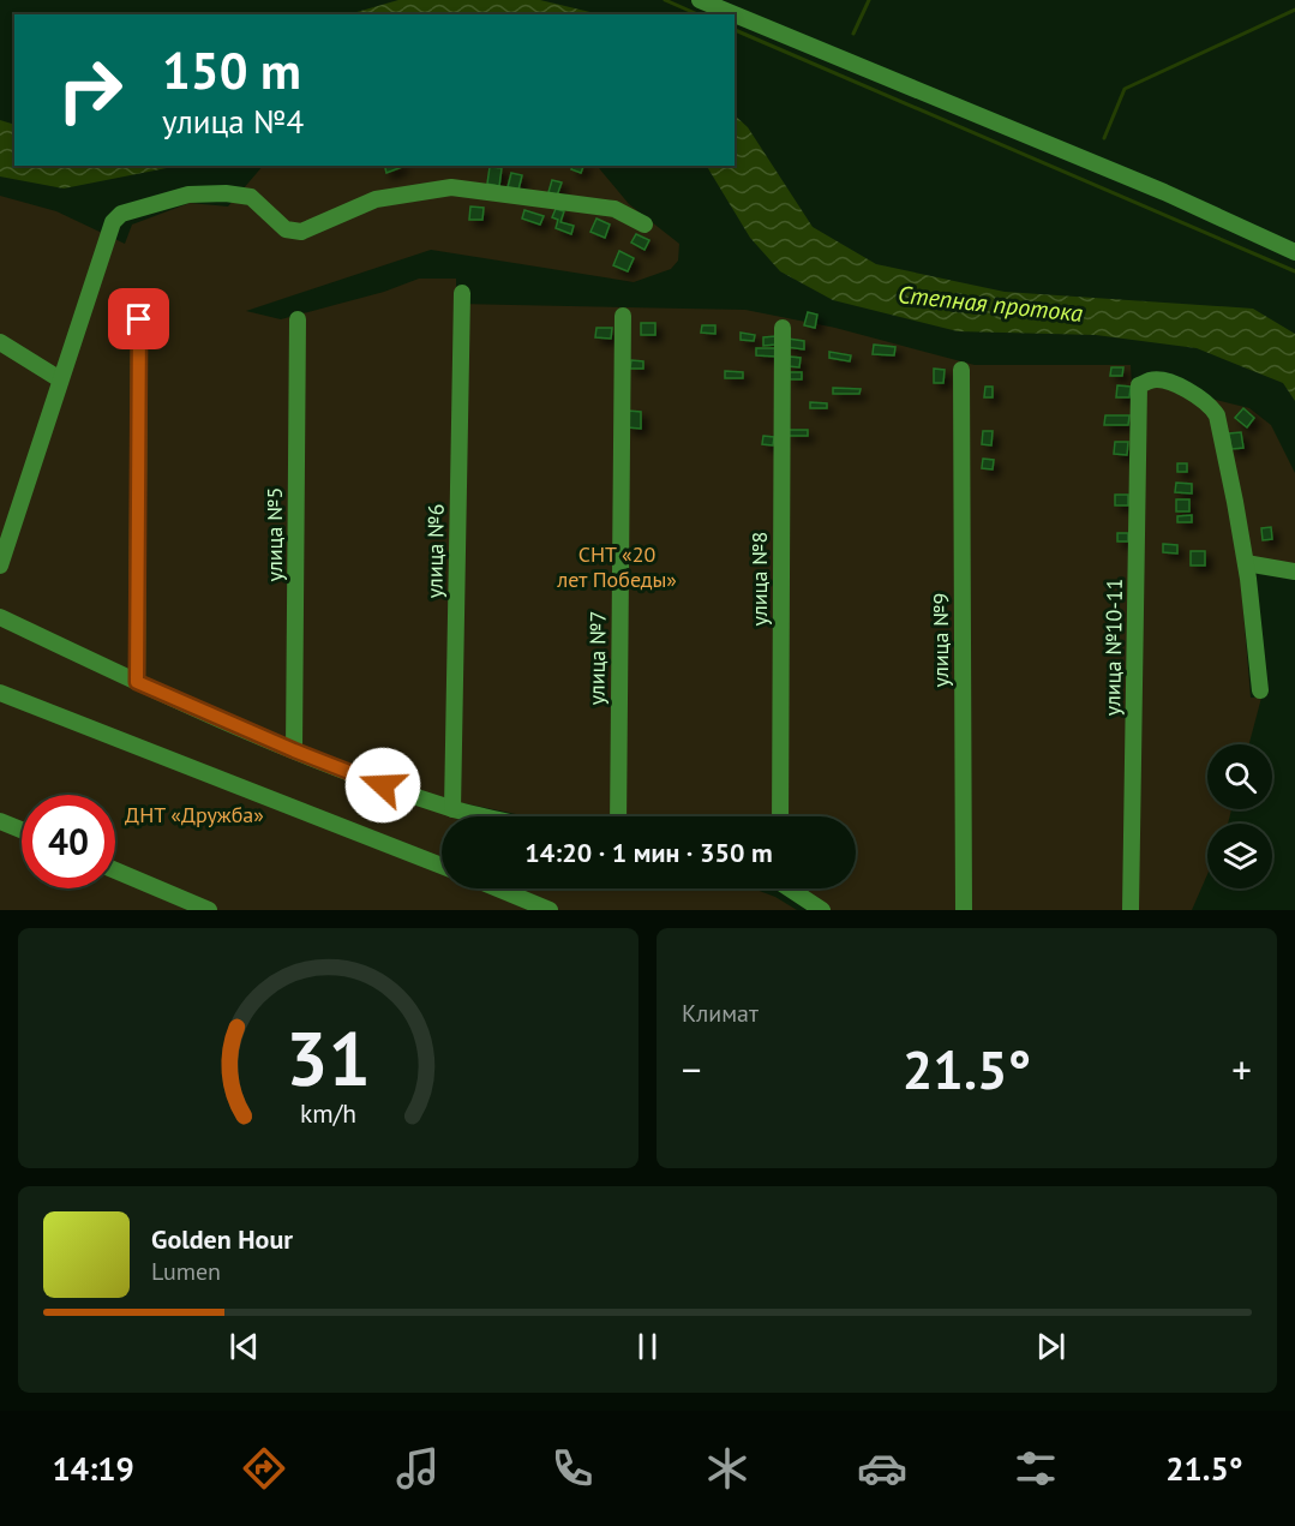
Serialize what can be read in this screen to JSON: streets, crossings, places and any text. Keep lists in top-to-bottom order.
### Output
{
  "streets": {
    "street": [
      "улица №5",
      "улица №6",
      "улица №8",
      "улица №9",
      "улица №10-11",
      "улица №7"
    ]
  },
  "water": ["Степная протока"],
  "parks": ["СНТ «20 лет Победы»", "ДНТ «Дружба»"],
  "page": {
    "turn": ["150 m", "улица №4"],
    "limit": "40",
    "trip": "14:20 · 1 мин · 350 m",
    "tile": "Климат",
    "heat": ["−", "21.5°", "+"],
    "song": ["Golden Hour", "Lumen"],
    "tabs": ["14:19", "21.5°"],
    "gauge": ["31", "km/h"]
  }
}
